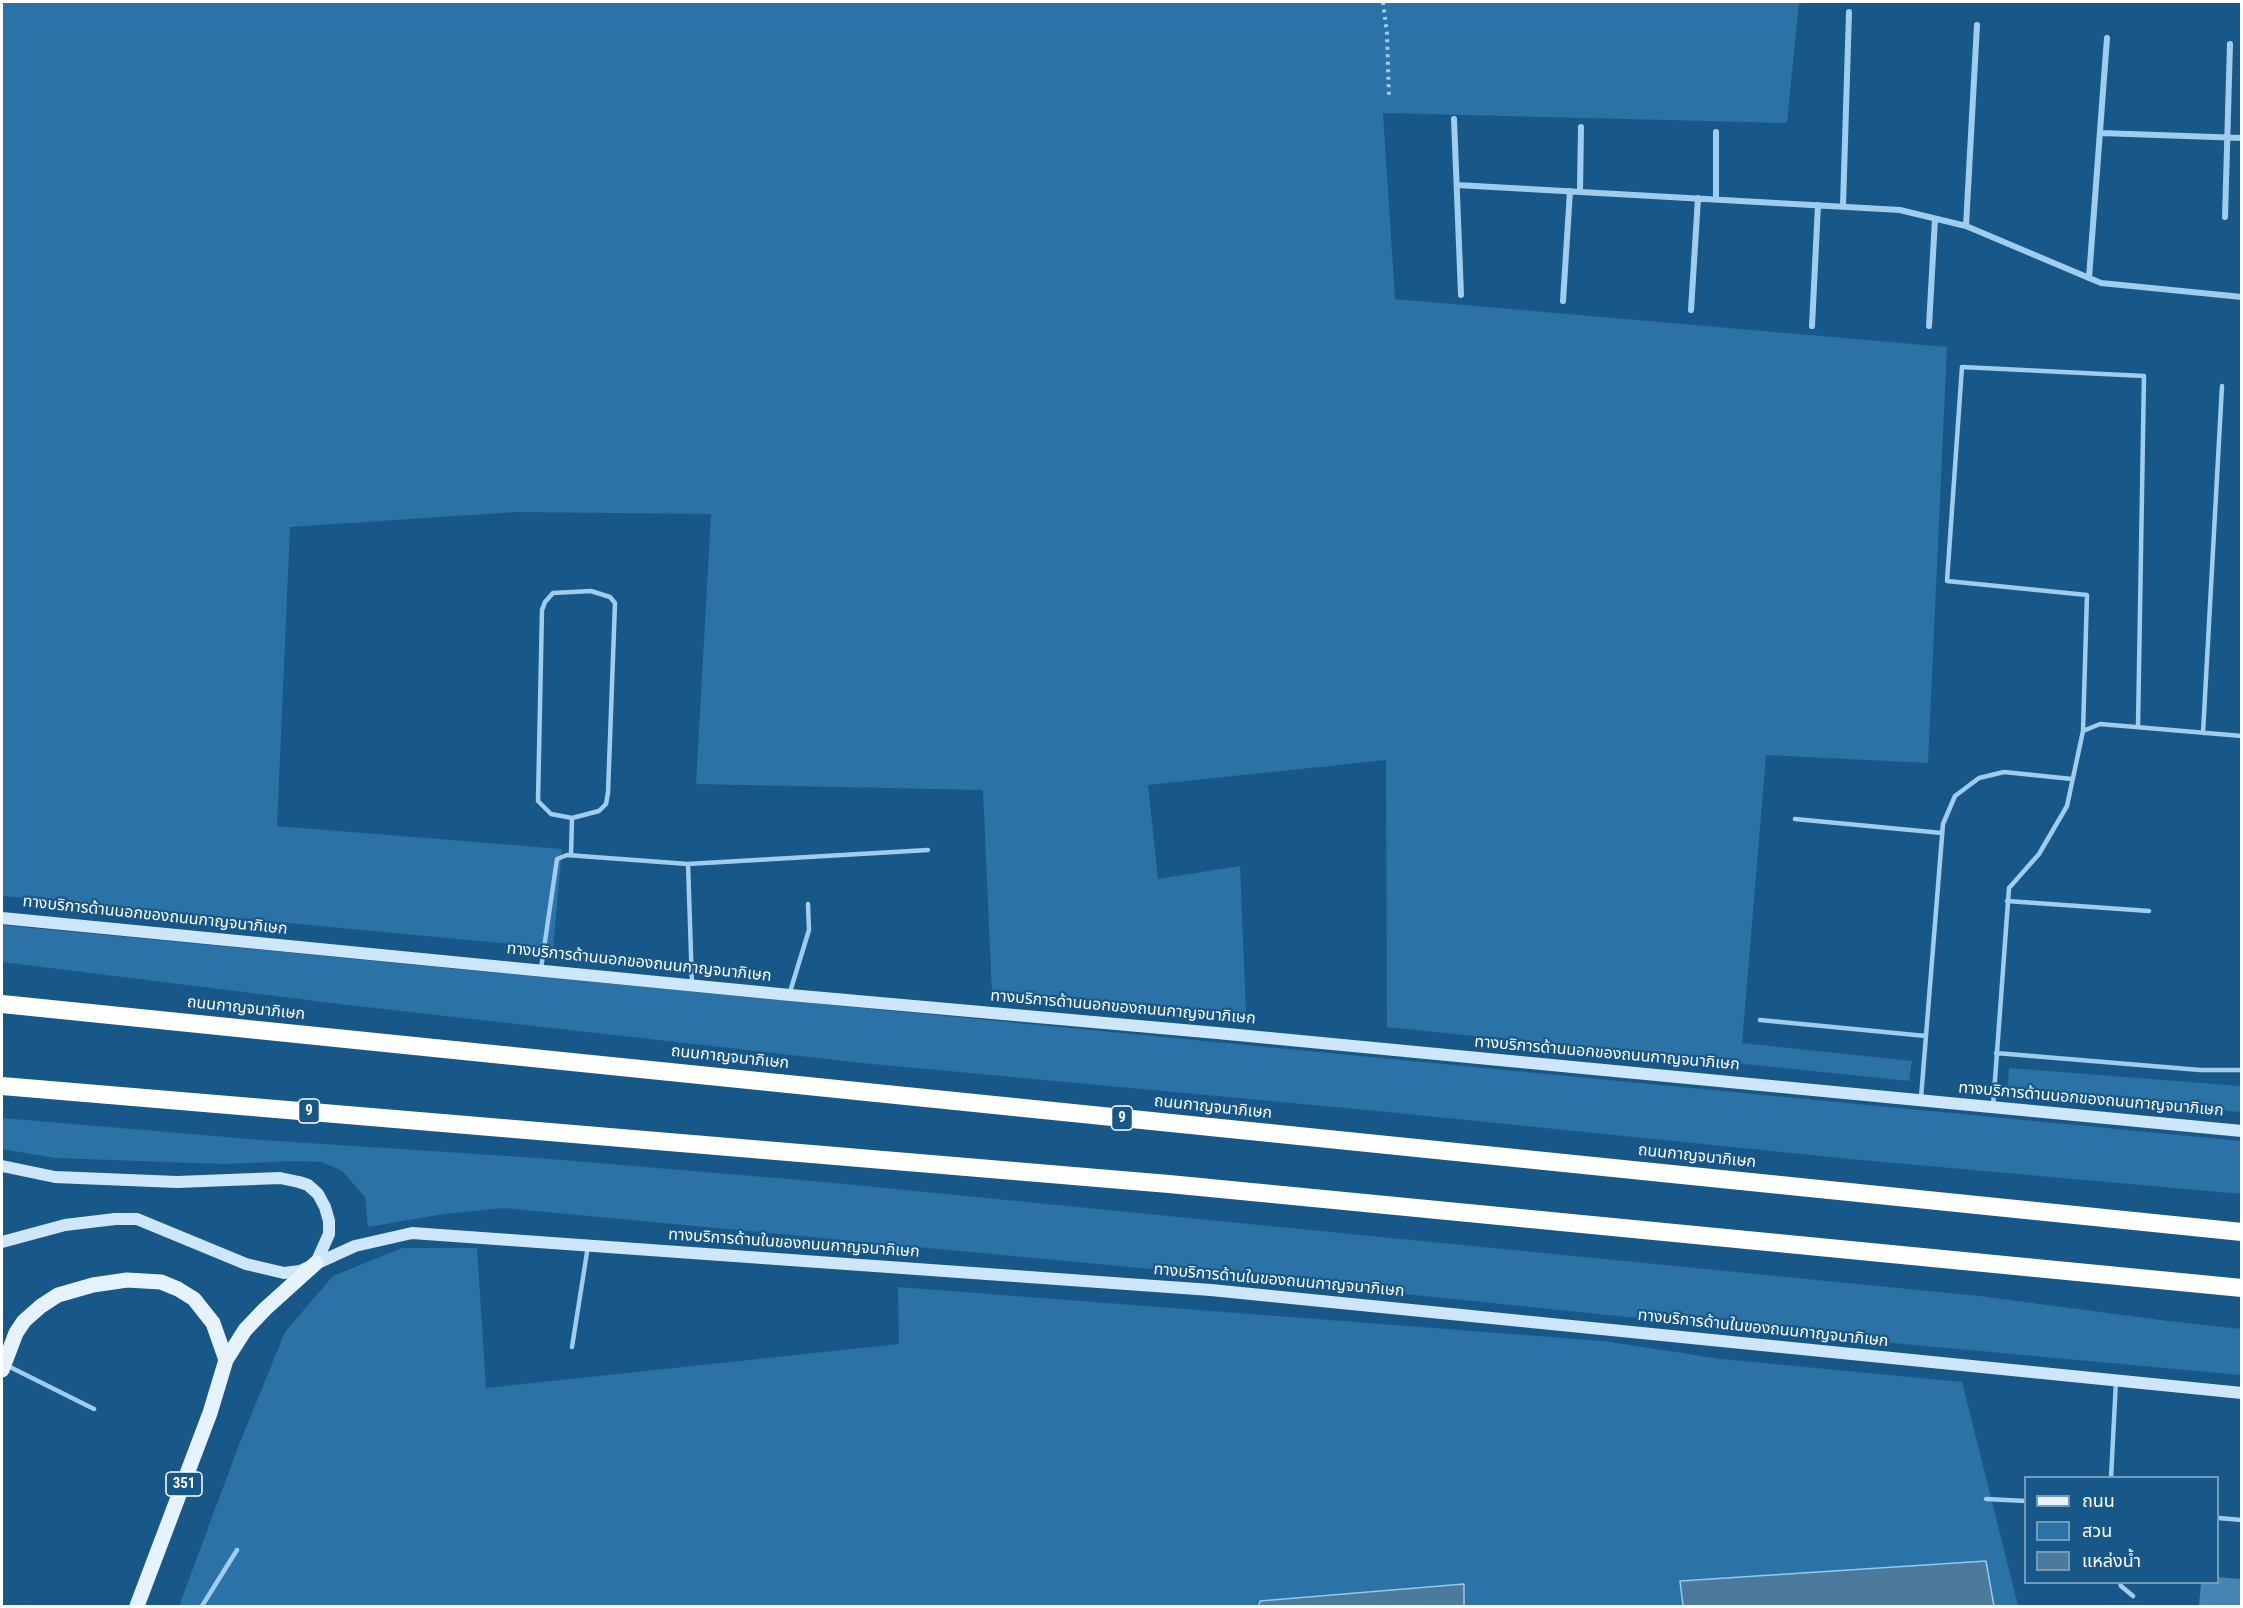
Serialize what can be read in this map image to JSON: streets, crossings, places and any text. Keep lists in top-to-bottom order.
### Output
{
  "streets": {
    "highway": ["ถนนกาญจนาภิเษก", "9"],
    "main road": ["ทางบริการด้านนอกของถนนกาญจนาภิเษก", "ทางบริการด้านในของถนนกาญจนาภิเษก", "351"]
  },
  "crossings": [
    ["ทางบริการด้านในของถนนกาญจนาภิเษก", "351"]
  ],
  "legend": ["ถนน", "สวน", "แหล่งน้ำ"]
}
